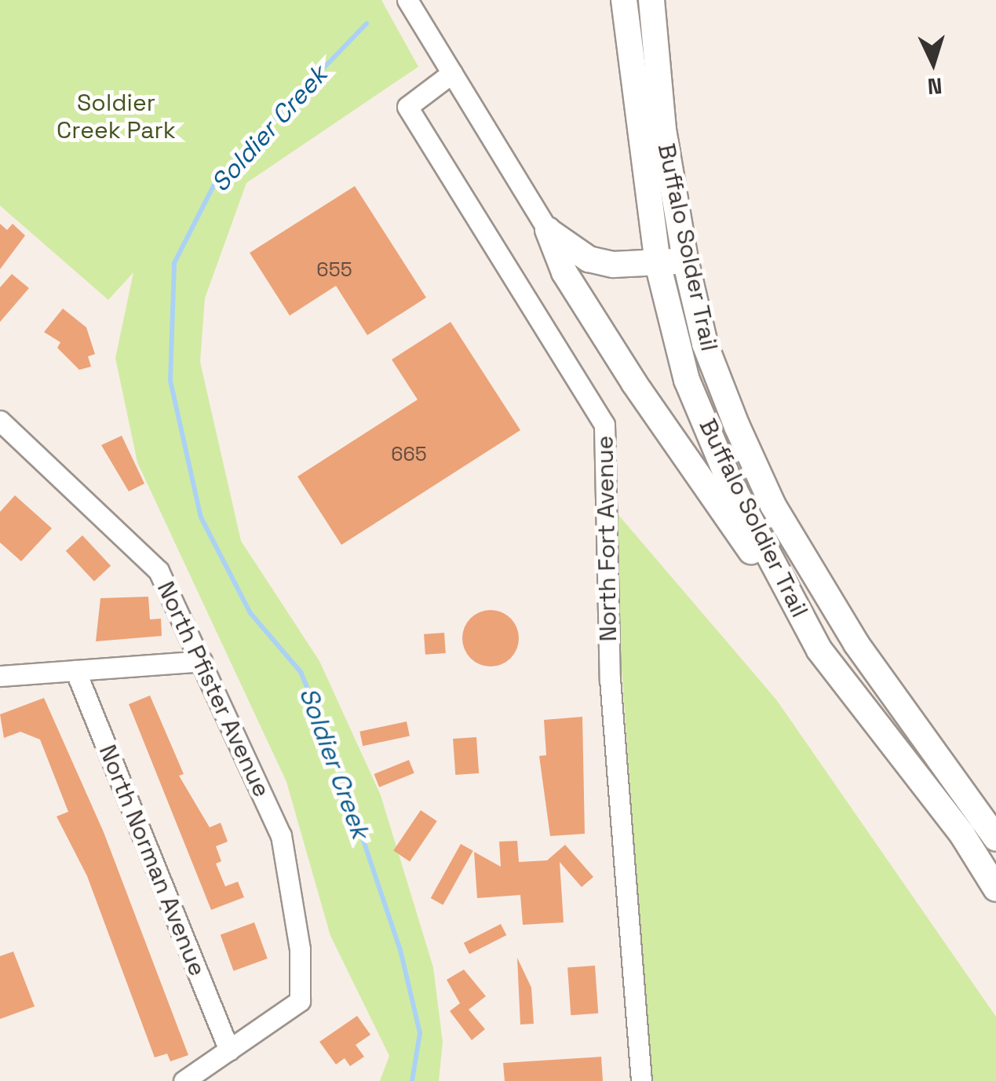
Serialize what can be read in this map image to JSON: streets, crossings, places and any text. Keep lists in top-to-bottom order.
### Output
{
  "streets": {
    "main road": ["Buffalo Solder Trail", "Buffalo Soldier Trail"],
    "street": ["North Fort Avenue", "North Pfister Avenue", "North Norman Avenue"]
  },
  "crossings": [
    ["North Pfister Avenue", "North Norman Avenue"]
  ],
  "water": ["Soldier Creek"],
  "parks": ["Soldier Creek Park"],
  "house_numbers": ["655", "665"],
  "north": "bottom"
}
